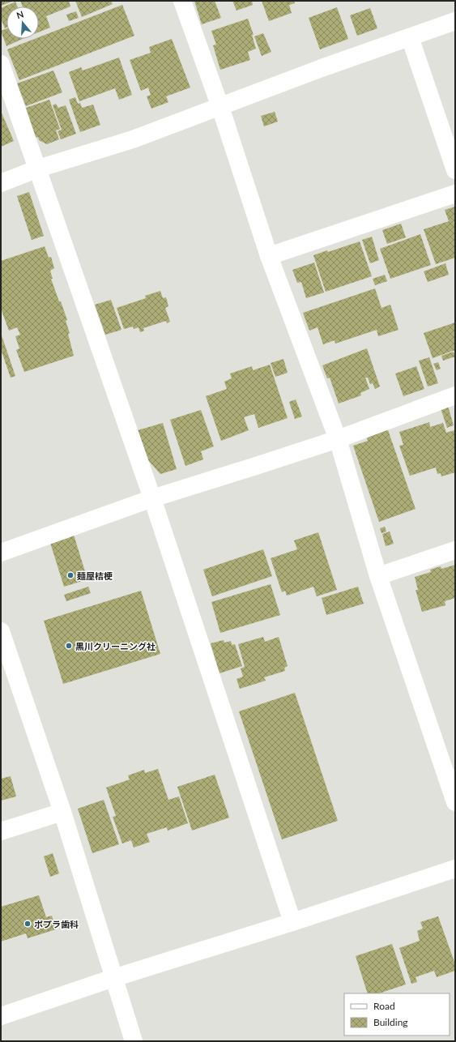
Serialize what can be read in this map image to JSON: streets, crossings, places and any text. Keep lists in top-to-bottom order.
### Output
{
  "places": ["麺屋桔梗", "黒川クリーニング社", "ポプラ歯科"],
  "legend": ["Road", "Building"],
  "north": "top"
}
